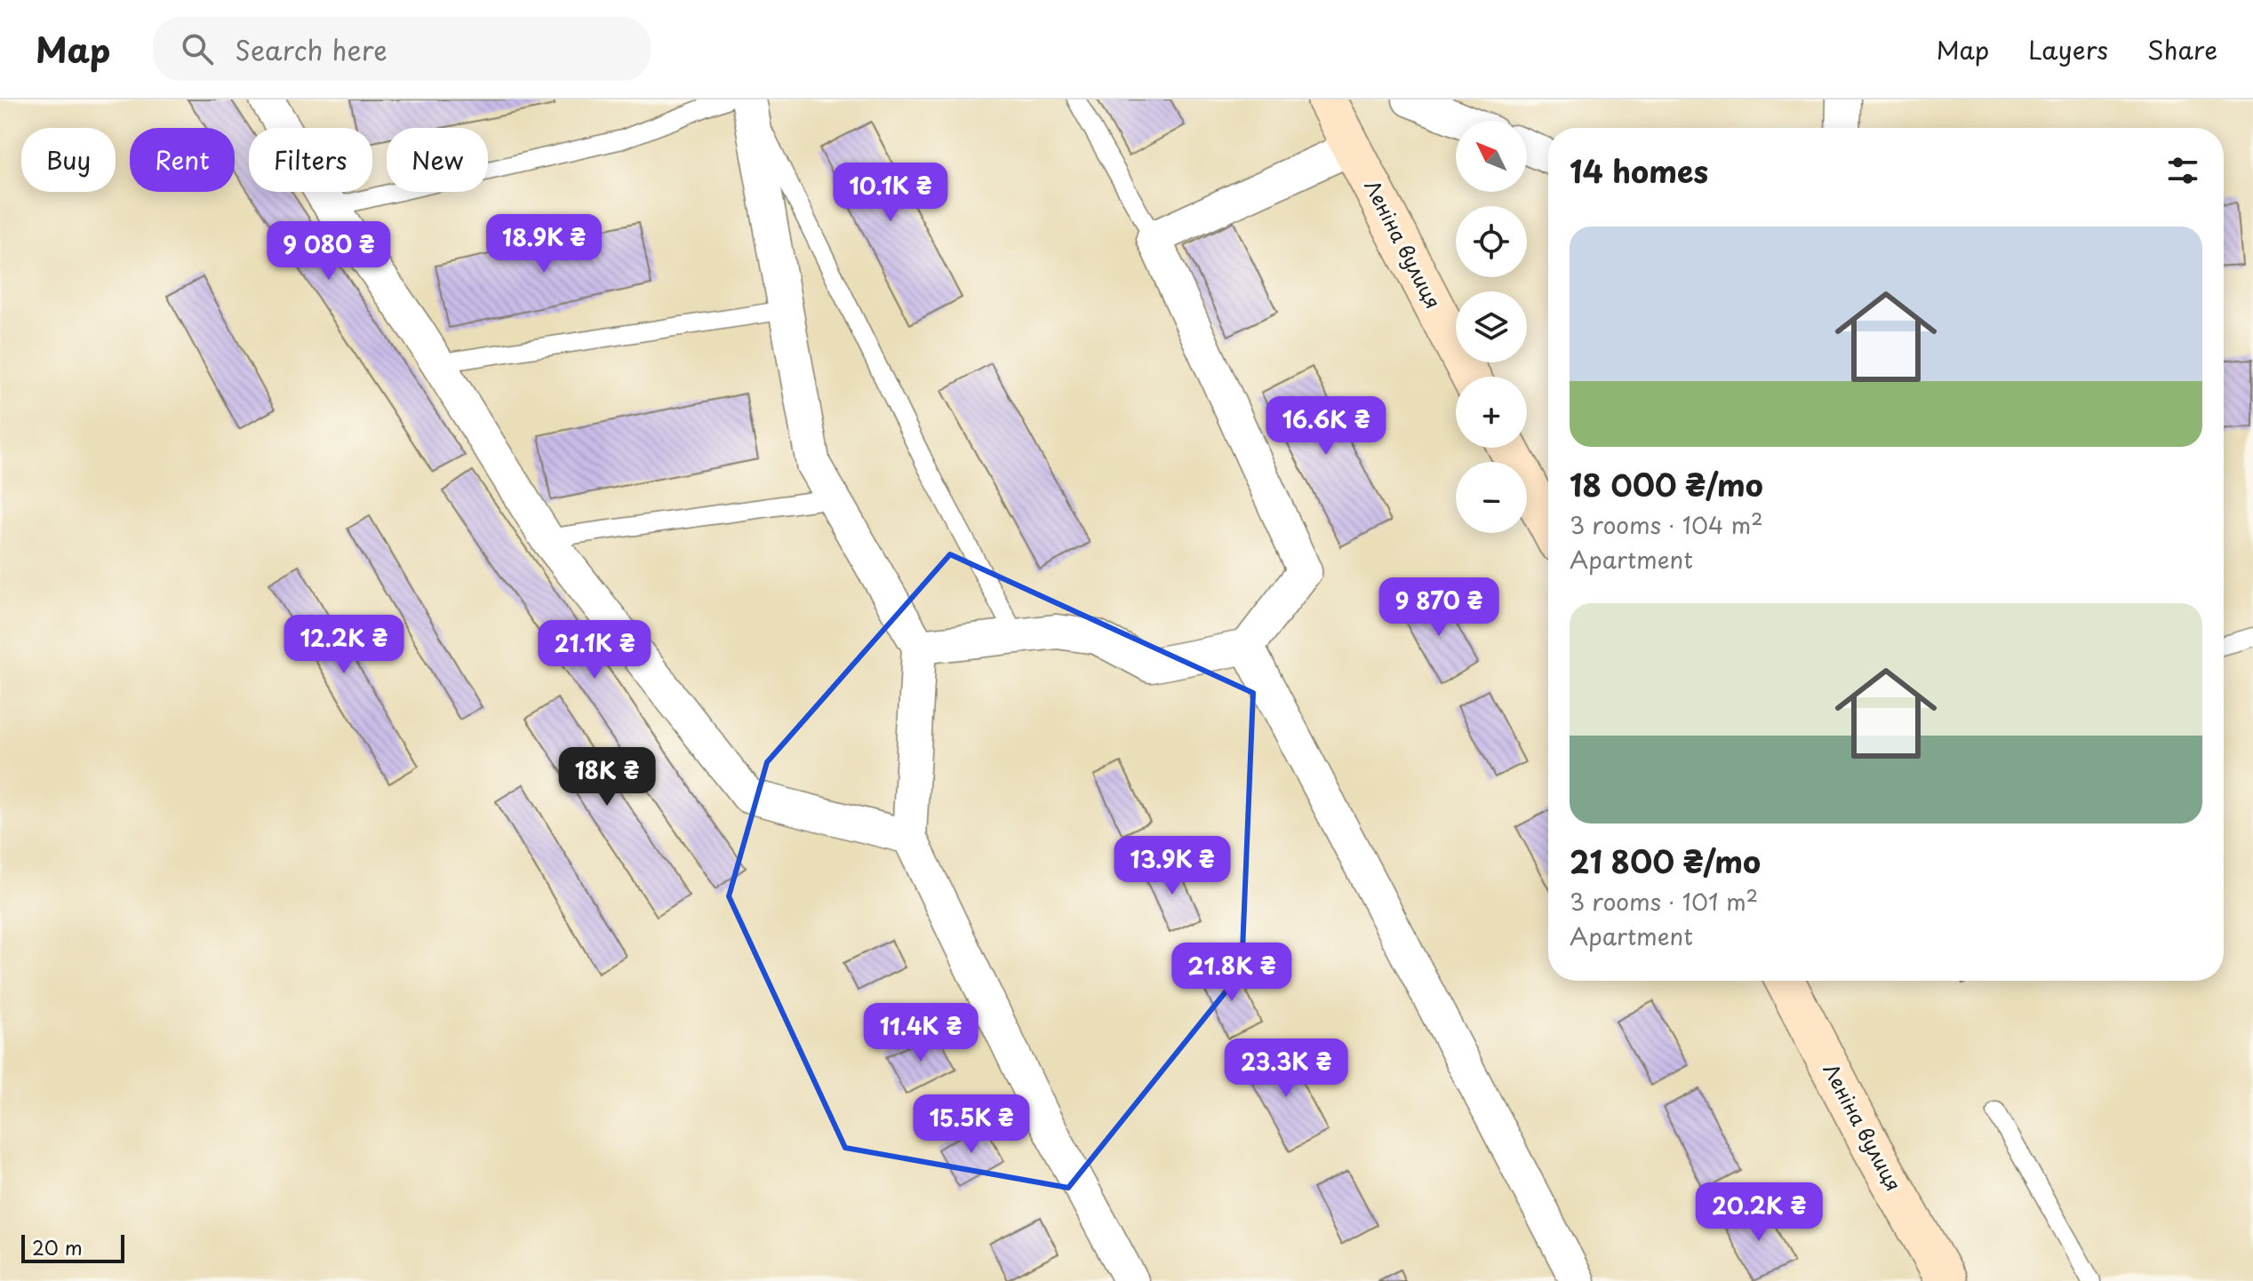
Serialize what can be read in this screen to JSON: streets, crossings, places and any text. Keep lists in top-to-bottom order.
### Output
{
  "streets": {
    "street": ["Леніна вулиця"]
  },
  "scale_bar": "20 m",
  "north": "top left",
  "page": {
    "header": "Map",
    "search": "Search here",
    "nav": ["Map", "Layers", "Share"],
    "map_buttons": ["+", "−"],
    "chip": [
      "Buy",
      "Rent",
      "Filters",
      "New"
    ],
    "heading": "14 homes",
    "price": [
      "10.1K ₴",
      "18.9K ₴",
      "9 080 ₴",
      "16.6K ₴",
      "9 870 ₴",
      "12.2K ₴",
      "21.1K ₴",
      "18K ₴",
      "13.9K ₴",
      "21.8K ₴",
      "11.4K ₴",
      "23.3K ₴",
      "15.5K ₴",
      "20.2K ₴"
    ],
    "list": [
      {
        "name": "18 000 ₴/mo",
        "note": "3 rooms · 104 m² · Apartment"
      },
      {
        "name": "21 800 ₴/mo",
        "note": "3 rooms · 101 m² · Apartment"
      }
    ],
    "scale": "20 m"
  }
}
